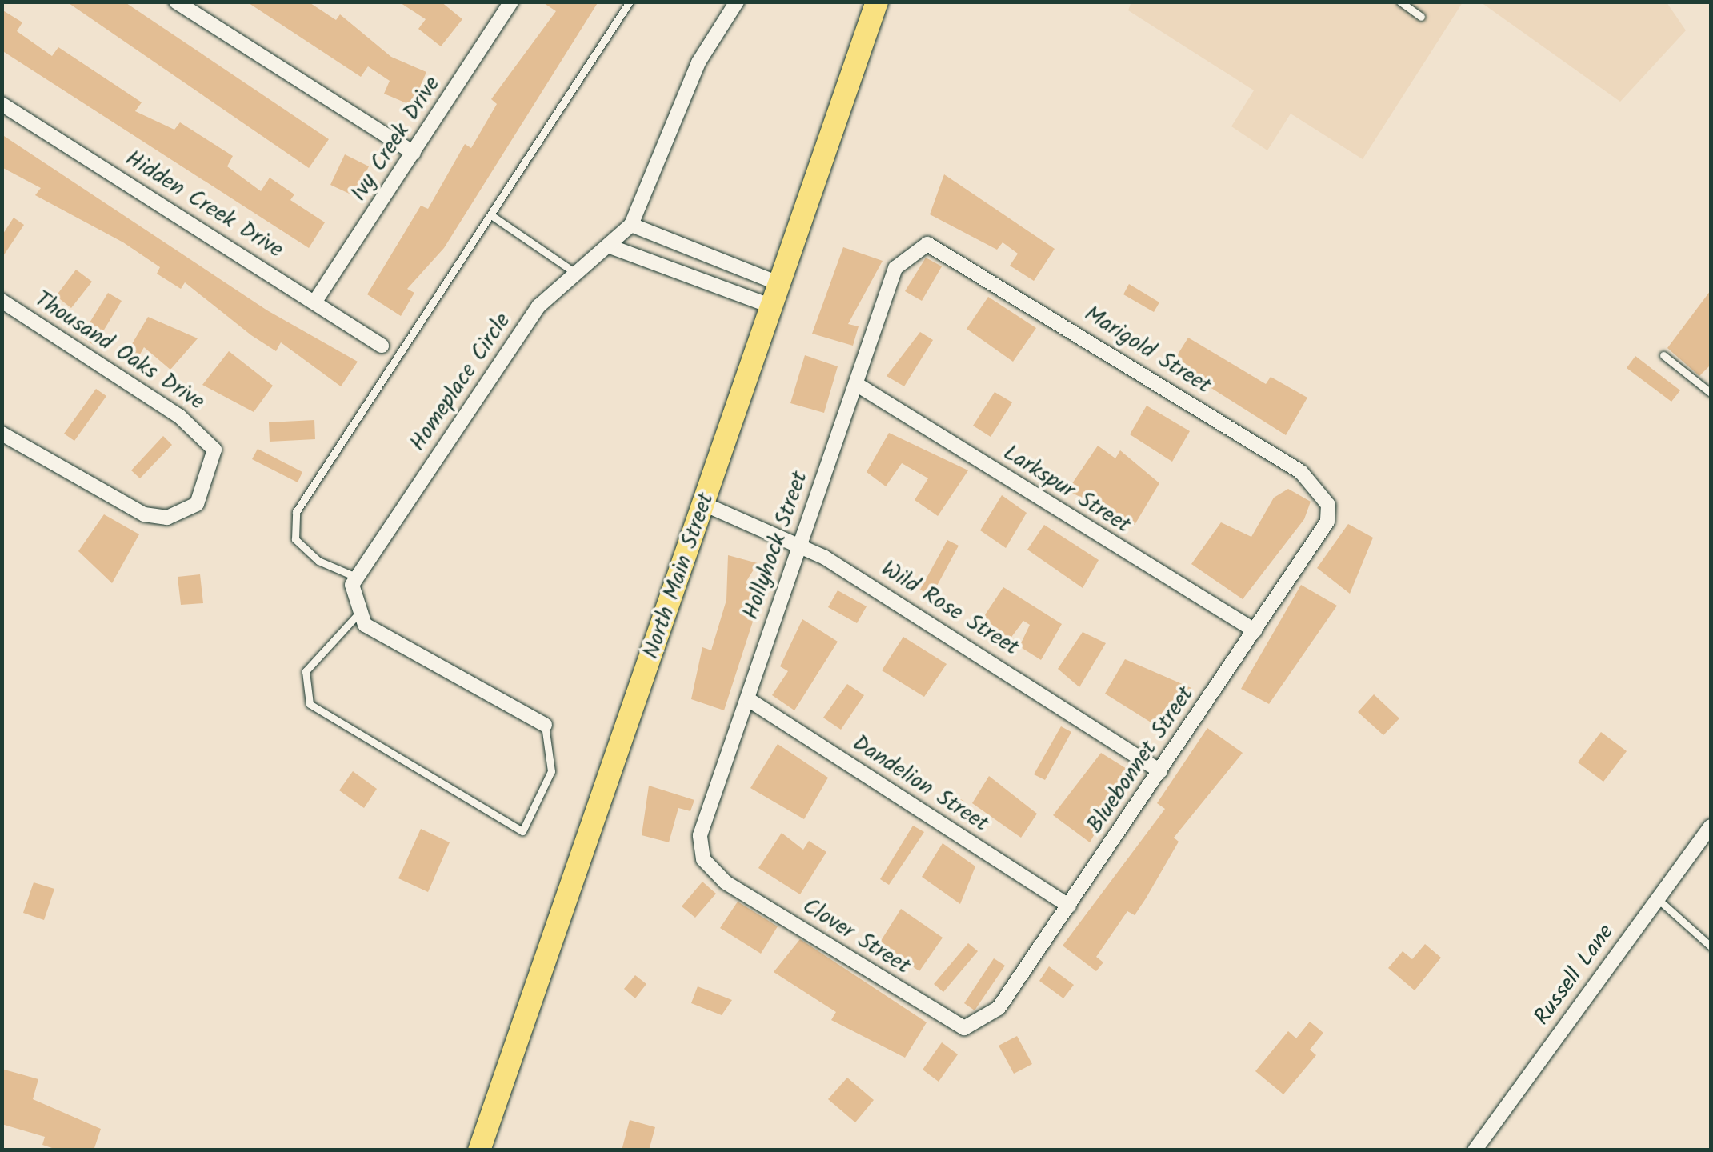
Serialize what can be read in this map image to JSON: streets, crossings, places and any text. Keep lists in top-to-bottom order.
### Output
{
  "streets": {
    "main road": ["North Main Street"],
    "street": [
      "Ivy Creek Drive",
      "Hidden Creek Drive",
      "Marigold Street",
      "Thousand Oaks Drive",
      "Homeplace Circle",
      "Larkspur Street",
      "Hollyhock Street",
      "Wild Rose Street",
      "Bluebonnet Street",
      "Dandelion Street",
      "Clover Street",
      "Russell Lane"
    ]
  },
  "crossings": [
    ["Ivy Creek Drive", "Hidden Creek Drive"],
    ["Marigold Street", "Hollyhock Street"],
    ["Marigold Street", "Bluebonnet Street"],
    ["Larkspur Street", "Hollyhock Street"],
    ["Larkspur Street", "Bluebonnet Street"],
    ["Hollyhock Street", "Wild Rose Street"],
    ["Hollyhock Street", "Dandelion Street"],
    ["Hollyhock Street", "Clover Street"],
    ["North Main Street", "Wild Rose Street"],
    ["Wild Rose Street", "Bluebonnet Street"],
    ["Bluebonnet Street", "Dandelion Street"],
    ["Bluebonnet Street", "Clover Street"]
  ]
}
